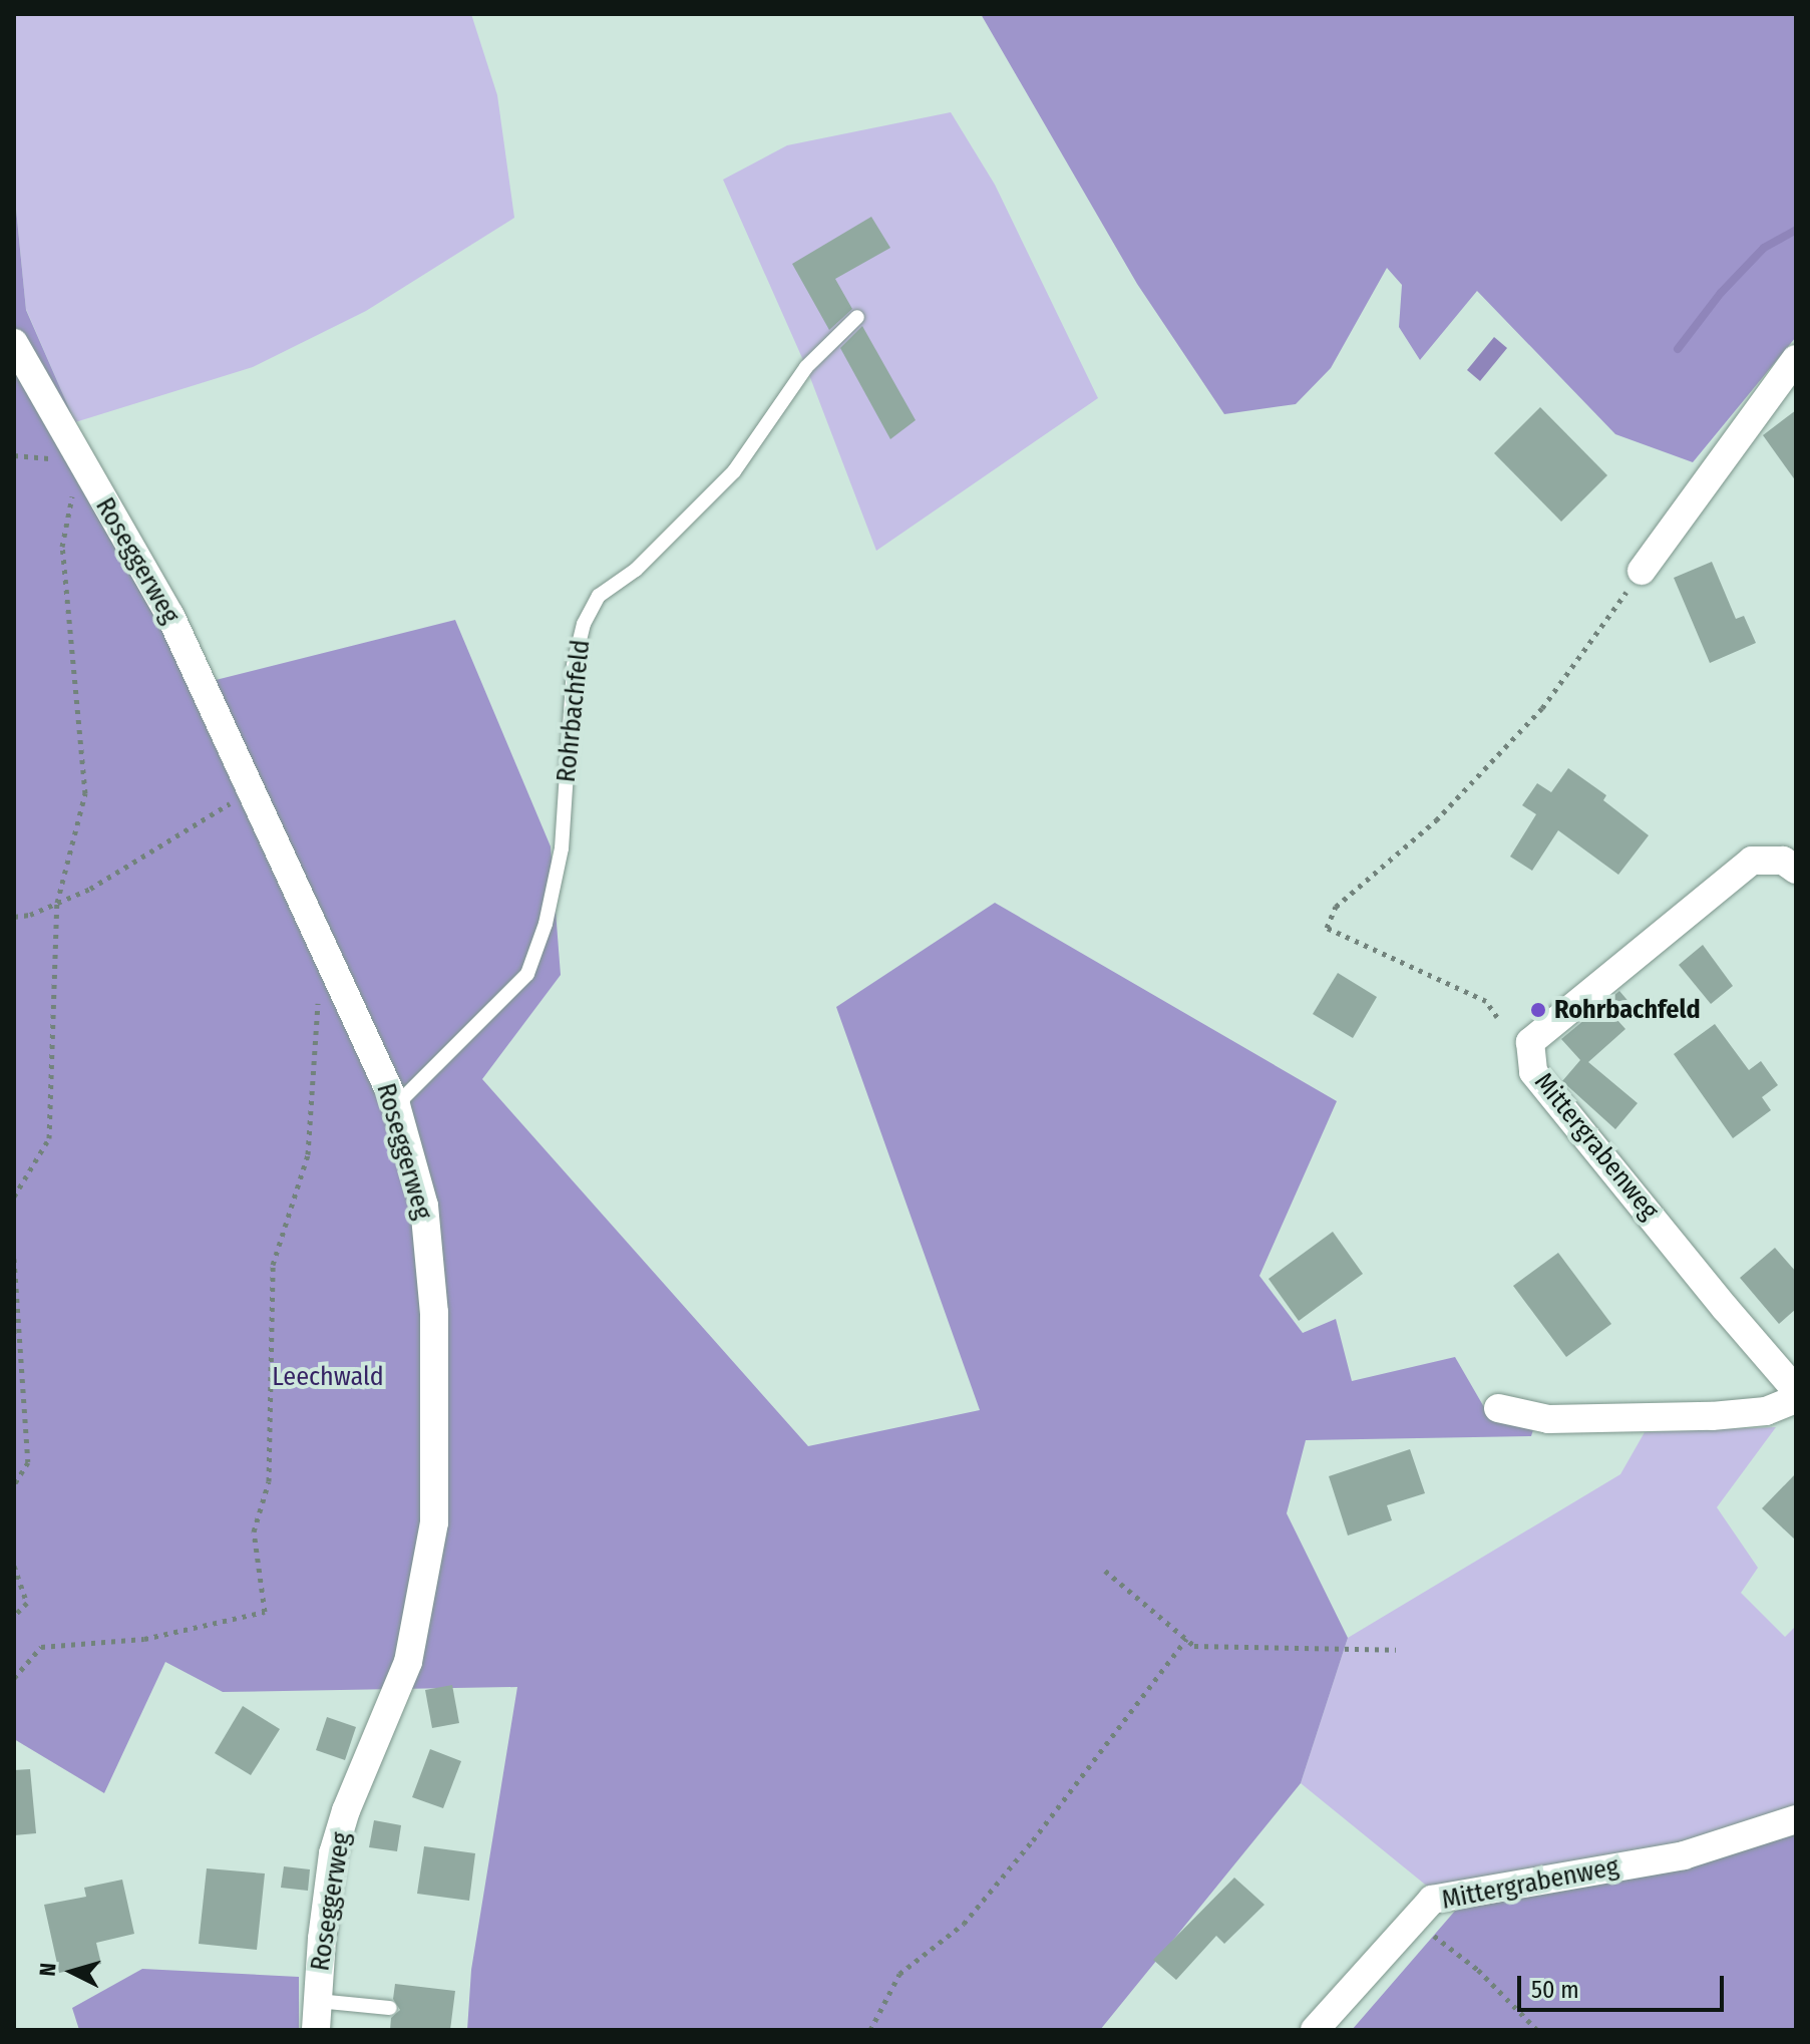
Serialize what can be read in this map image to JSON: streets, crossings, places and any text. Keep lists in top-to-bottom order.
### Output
{
  "streets": {
    "street": ["Roseggerweg", "Mittergrabenweg"],
    "lane": ["Rohrbachfeld"]
  },
  "crossings": [
    ["Roseggerweg", "Rohrbachfeld"]
  ],
  "parks": ["Leechwald"],
  "places": ["Rohrbachfeld"],
  "scale_bar": "50 m",
  "north": "left"
}
